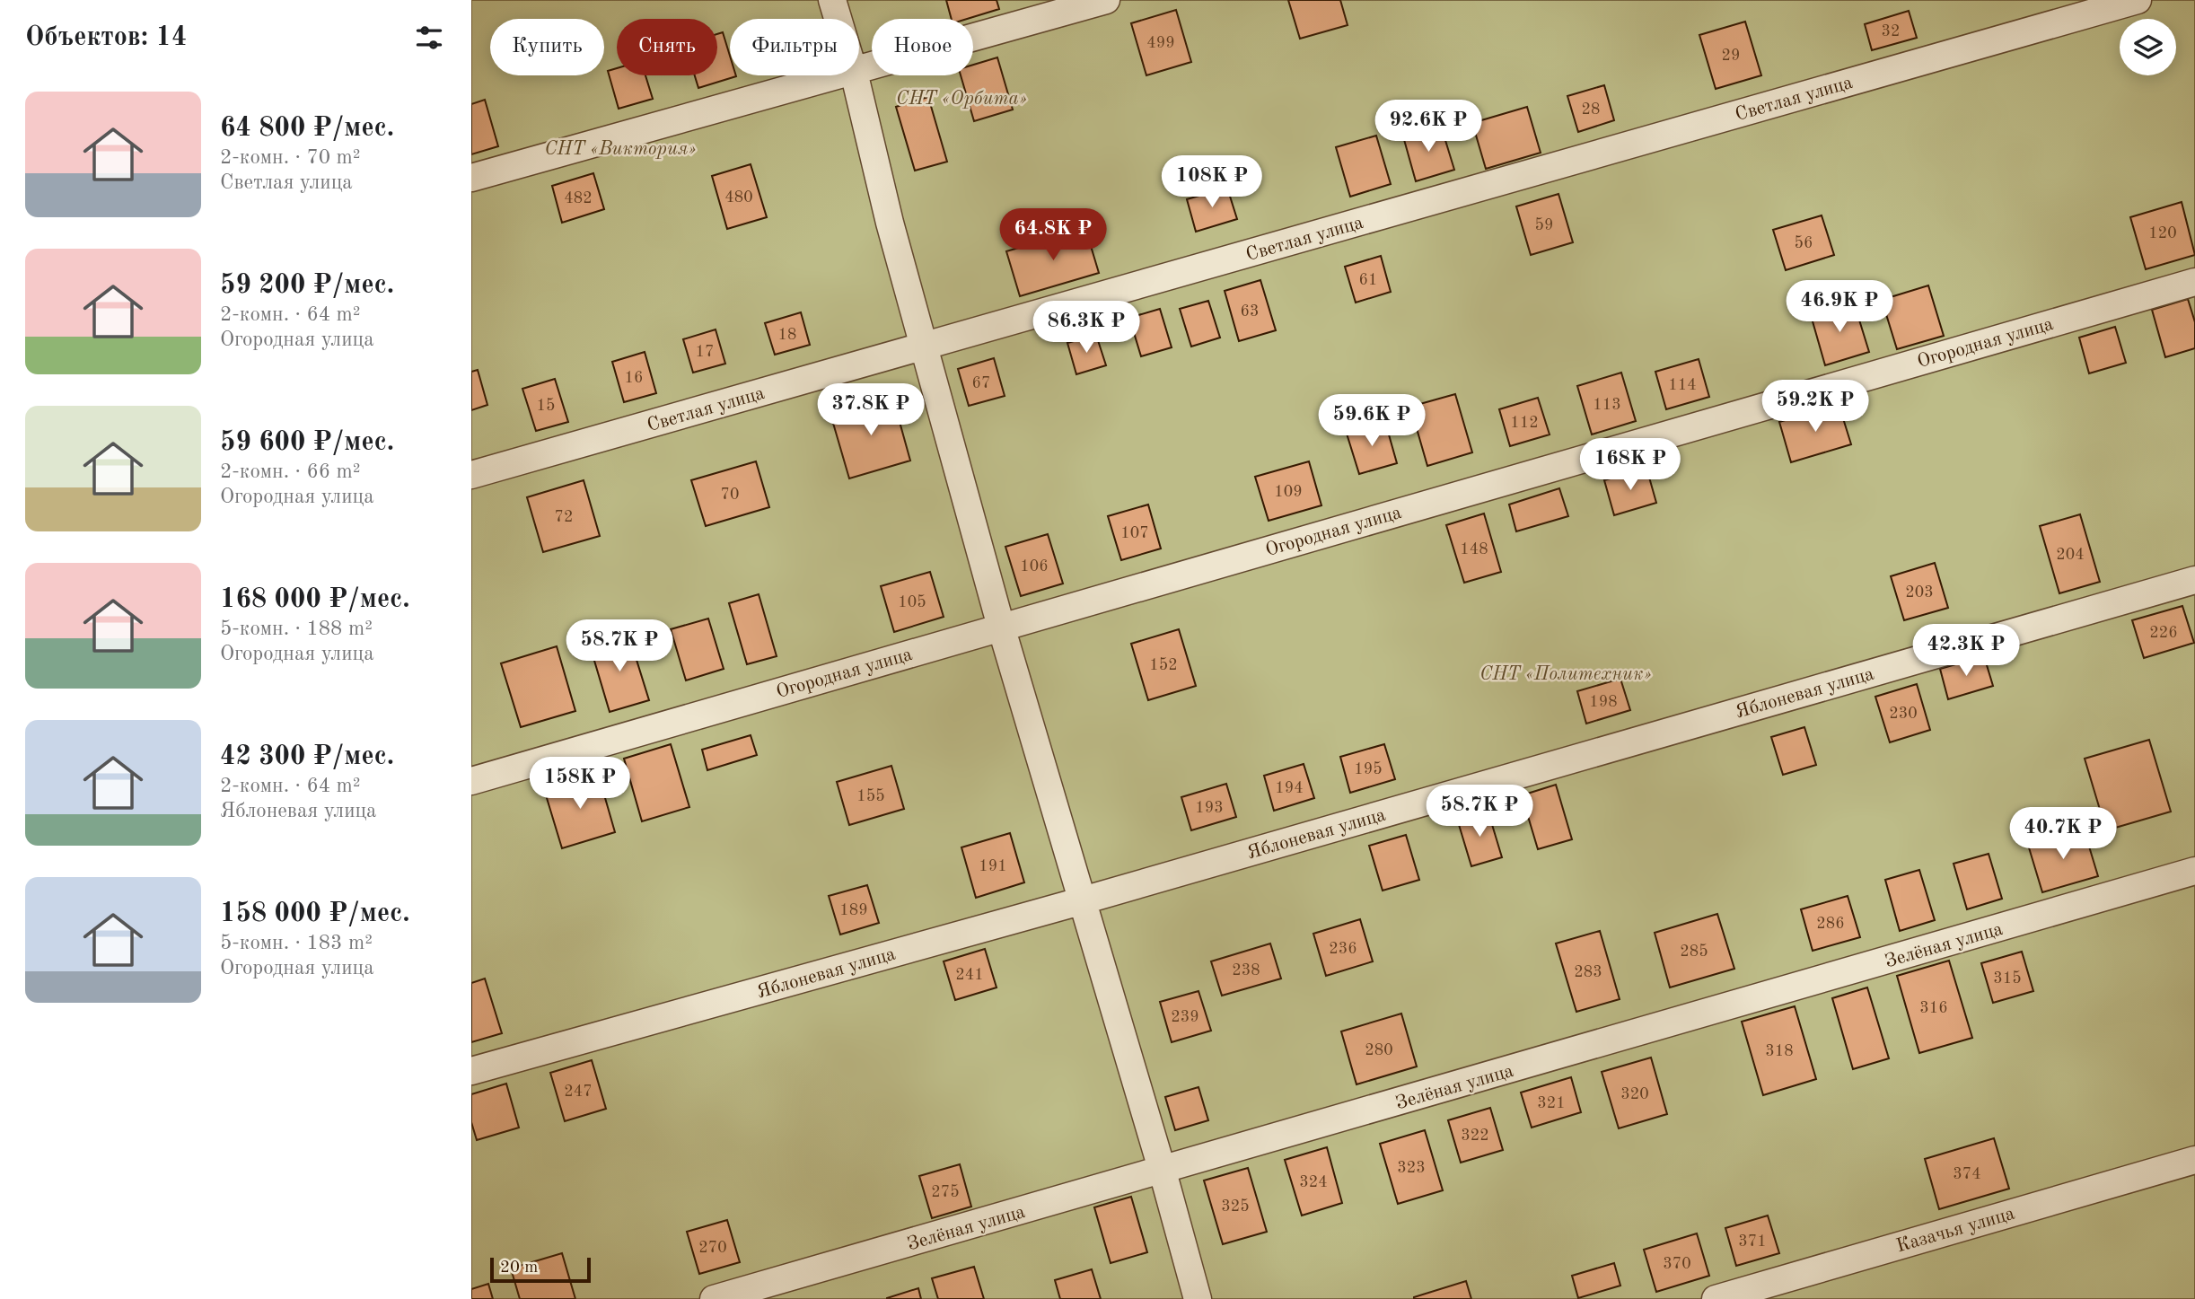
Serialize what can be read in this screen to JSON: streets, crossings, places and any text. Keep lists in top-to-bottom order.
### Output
{
  "streets": {
    "street": [
      "Светлая улица",
      "Огородная улица",
      "Яблоневая улица",
      "Зелёная улица",
      "Казачья улица"
    ]
  },
  "parks": ["СНТ «Орбита»", "СНТ «Виктория»", "СНТ «Политехник»"],
  "house_numbers": [
    "32",
    "499",
    "29",
    "28",
    "480",
    "482",
    "59",
    "120",
    "56",
    "61",
    "63",
    "18",
    "17",
    "16",
    "67",
    "114",
    "113",
    "15",
    "112",
    "109",
    "70",
    "72",
    "107",
    "148",
    "204",
    "106",
    "203",
    "105",
    "226",
    "152",
    "198",
    "230",
    "195",
    "194",
    "155",
    "193",
    "191",
    "189",
    "286",
    "236",
    "285",
    "238",
    "283",
    "241",
    "315",
    "316",
    "239",
    "280",
    "318",
    "247",
    "320",
    "321",
    "322",
    "323",
    "374",
    "324",
    "275",
    "325",
    "371",
    "270",
    "370"
  ],
  "scale_bar": "20 m",
  "page": {
    "heading": "Объектов: 14",
    "chip": [
      "Купить",
      "Снять",
      "Фильтры",
      "Новое"
    ],
    "list": [
      {
        "name": "64 800 ₽/мес.",
        "note": "2-комн. · 70 m² · Светлая улица"
      },
      {
        "name": "59 200 ₽/мес.",
        "note": "2-комн. · 64 m² · Огородная улица"
      },
      {
        "name": "59 600 ₽/мес.",
        "note": "2-комн. · 66 m² · Огородная улица"
      },
      {
        "name": "168 000 ₽/мес.",
        "note": "5-комн. · 188 m² · Огородная улица"
      },
      {
        "name": "42 300 ₽/мес.",
        "note": "2-комн. · 64 m² · Яблоневая улица"
      },
      {
        "name": "158 000 ₽/мес.",
        "note": "5-комн. · 183 m² · Огородная улица"
      }
    ],
    "price": [
      "92.6K ₽",
      "108K ₽",
      "64.8K ₽",
      "46.9K ₽",
      "86.3K ₽",
      "59.2K ₽",
      "37.8K ₽",
      "59.6K ₽",
      "168K ₽",
      "58.7K ₽",
      "42.3K ₽",
      "158K ₽",
      "58.7K ₽",
      "40.7K ₽"
    ],
    "scale": "20 m"
  }
}
